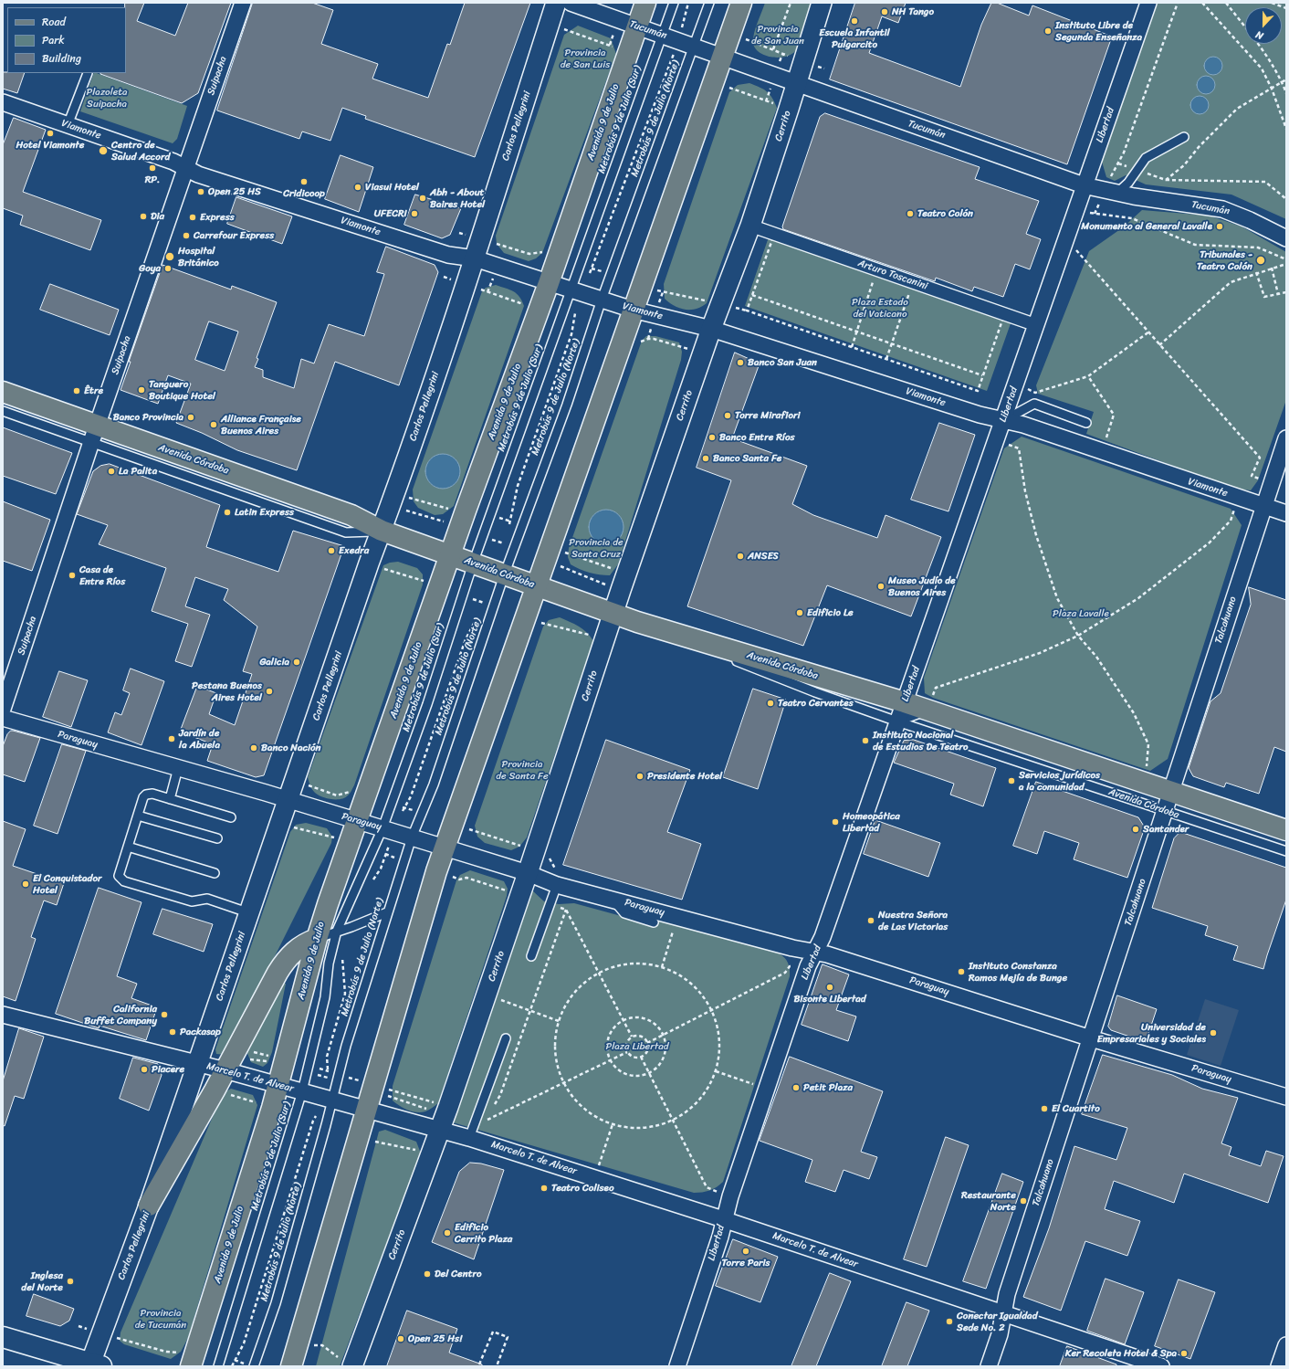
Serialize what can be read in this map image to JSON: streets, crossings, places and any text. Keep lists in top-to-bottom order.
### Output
{
  "streets": {
    "main road": ["Avenida 9 de Julio", "Avenida Córdoba"],
    "street": [
      "Tucumán",
      "Suipacha",
      "Libertad",
      "Carlos Pellegrini",
      "Cerrito",
      "Viamonte",
      "Arturo Toscanini",
      "Talcahuano",
      "Paraguay",
      "Marcelo T. de Alvear"
    ],
    "lane": ["Metrobús 9 de Julio (Norte)", "Metrobús 9 de Julio (Sur)"]
  },
  "crossings": [
    ["Tucumán", "Metrobús 9 de Julio (Norte)"],
    ["Tucumán", "Metrobús 9 de Julio (Sur)"],
    ["Tucumán", "Avenida 9 de Julio"],
    ["Tucumán", "Libertad"],
    ["Tucumán", "Cerrito"],
    ["Suipacha", "Viamonte"],
    ["Suipacha", "Avenida Córdoba"],
    ["Metrobús 9 de Julio (Norte)", "Viamonte"],
    ["Metrobús 9 de Julio (Norte)", "Avenida Córdoba"],
    ["Metrobús 9 de Julio (Norte)", "Paraguay"],
    ["Metrobús 9 de Julio (Norte)", "Marcelo T. de Alvear"],
    ["Metrobús 9 de Julio (Sur)", "Viamonte"],
    ["Metrobús 9 de Julio (Sur)", "Avenida Córdoba"],
    ["Metrobús 9 de Julio (Sur)", "Paraguay"],
    ["Metrobús 9 de Julio (Sur)", "Marcelo T. de Alvear"],
    ["Avenida 9 de Julio", "Viamonte"],
    ["Avenida 9 de Julio", "Avenida Córdoba"],
    ["Avenida 9 de Julio", "Paraguay"],
    ["Avenida 9 de Julio", "Marcelo T. de Alvear"],
    ["Libertad", "Viamonte"],
    ["Libertad", "Arturo Toscanini"],
    ["Libertad", "Avenida Córdoba"],
    ["Libertad", "Paraguay"],
    ["Libertad", "Marcelo T. de Alvear"],
    ["Carlos Pellegrini", "Viamonte"],
    ["Carlos Pellegrini", "Avenida Córdoba"],
    ["Carlos Pellegrini", "Paraguay"],
    ["Carlos Pellegrini", "Marcelo T. de Alvear"],
    ["Cerrito", "Viamonte"],
    ["Cerrito", "Arturo Toscanini"],
    ["Cerrito", "Avenida Córdoba"],
    ["Cerrito", "Paraguay"],
    ["Cerrito", "Marcelo T. de Alvear"],
    ["Viamonte", "Talcahuano"],
    ["Avenida Córdoba", "Talcahuano"],
    ["Talcahuano", "Paraguay"],
    ["Talcahuano", "Marcelo T. de Alvear"]
  ],
  "parks": [
    "Provincia de San Juan",
    "Provincia de San Luis",
    "Plazoleta Suipacha",
    "Plaza Estado del Vaticano",
    "Provincia de Santa Cruz",
    "Plaza Lavalle",
    "Provincia de Santa Fe",
    "Plaza Libertad",
    "Provincia de Tucumán"
  ],
  "places": [
    "NH Tango",
    "Escuela Infantil Pulgarcito",
    "Instituto Libre de Segunda Enseñanza",
    "Hotel Viamonte",
    "Centro de Salud Accord",
    "RP.",
    "Cridicoop",
    "Viasui Hotel",
    "Open 25 HS",
    "Abh - About Baires Hotel",
    "UFECRI",
    "Teatro Colón",
    "Dia",
    "Express",
    "Monumento al General Lavalle",
    "Carrefour Express",
    "Hospital Británico",
    "Tribunales - Teatro Colón",
    "Goya",
    "Banco San Juan",
    "Tanguero Boutique Hotel",
    "Être",
    "Torre Mirafiori",
    "Banco Provincia",
    "Alliance Française Buenos Aires",
    "Banco Entre Ríos",
    "Banco Santa Fe",
    "La Palita",
    "Latin Express",
    "Exedra",
    "ANSES",
    "Casa de Entre Ríos",
    "Museo Judío de Buenos Aires",
    "Edificio Le",
    "Galicia",
    "Pestana Buenos Aires Hotel",
    "Teatro Cervantes",
    "Jardín de la Abuela",
    "Instituto Nacional de Estudios De Teatro",
    "Banco Nación",
    "Presidente Hotel",
    "Servicios jurídicos a la comunidad",
    "Homeopática Libertad",
    "Santander",
    "El Conquistador Hotel",
    "Nuestra Señora de Las Victorias",
    "Instituto Constanza Ramos Mejía de Bunge",
    "Bisonte Libertad",
    "California Buffet Company",
    "Packasap",
    "Universidad de Empresariales y Sociales",
    "Piacere",
    "Petit Plaza",
    "El Cuartito",
    "Teatro Coliseo",
    "Restaurante Norte",
    "Edificio Cerrito Plaza",
    "Torre Paris",
    "Del Centro",
    "Inglesa del Norte",
    "Conectar Igualdad Sede No. 2",
    "Open 25 Hs!",
    "Ker Recoleta Hotel & Spa"
  ],
  "legend": ["Road", "Park", "Building"],
  "north": "bottom"
}
